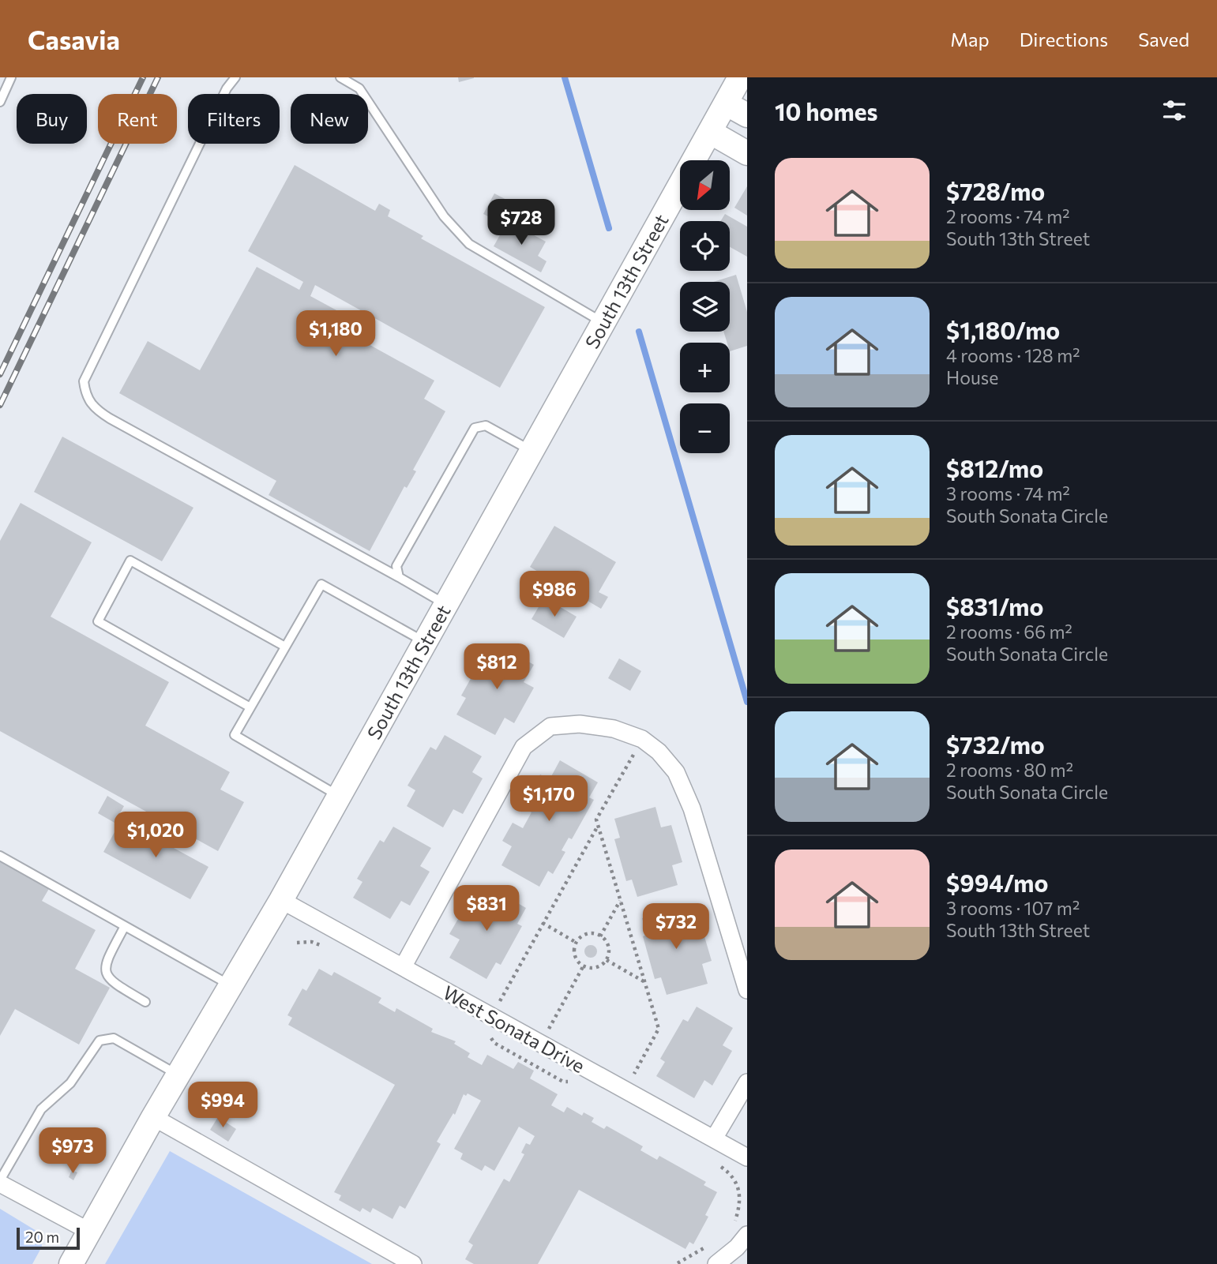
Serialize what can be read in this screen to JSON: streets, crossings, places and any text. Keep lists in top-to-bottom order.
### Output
{
  "streets": {
    "street": ["South 13th Street", "West Sonata Drive"]
  },
  "crossings": [
    ["South 13th Street", "West Sonata Drive"]
  ],
  "scale_bar": "20 m",
  "north": "bottom left",
  "page": {
    "header": "Casavia",
    "nav": ["Map", "Directions", "Saved"],
    "heading": "10 homes",
    "chip": [
      "Buy",
      "Rent",
      "Filters",
      "New"
    ],
    "list": [
      {
        "name": "$728/mo",
        "note": "2 rooms · 74 m² · South 13th Street"
      },
      {
        "name": "$1,180/mo",
        "note": "4 rooms · 128 m² · House"
      },
      {
        "name": "$812/mo",
        "note": "3 rooms · 74 m² · South Sonata Circle"
      },
      {
        "name": "$831/mo",
        "note": "2 rooms · 66 m² · South Sonata Circle"
      },
      {
        "name": "$732/mo",
        "note": "2 rooms · 80 m² · South Sonata Circle"
      },
      {
        "name": "$994/mo",
        "note": "3 rooms · 107 m² · South 13th Street"
      }
    ],
    "map_buttons": ["+", "−"],
    "price": [
      "$728",
      "$1,180",
      "$986",
      "$812",
      "$1,170",
      "$1,020",
      "$831",
      "$732",
      "$994",
      "$973"
    ],
    "scale": "20 m"
  }
}
